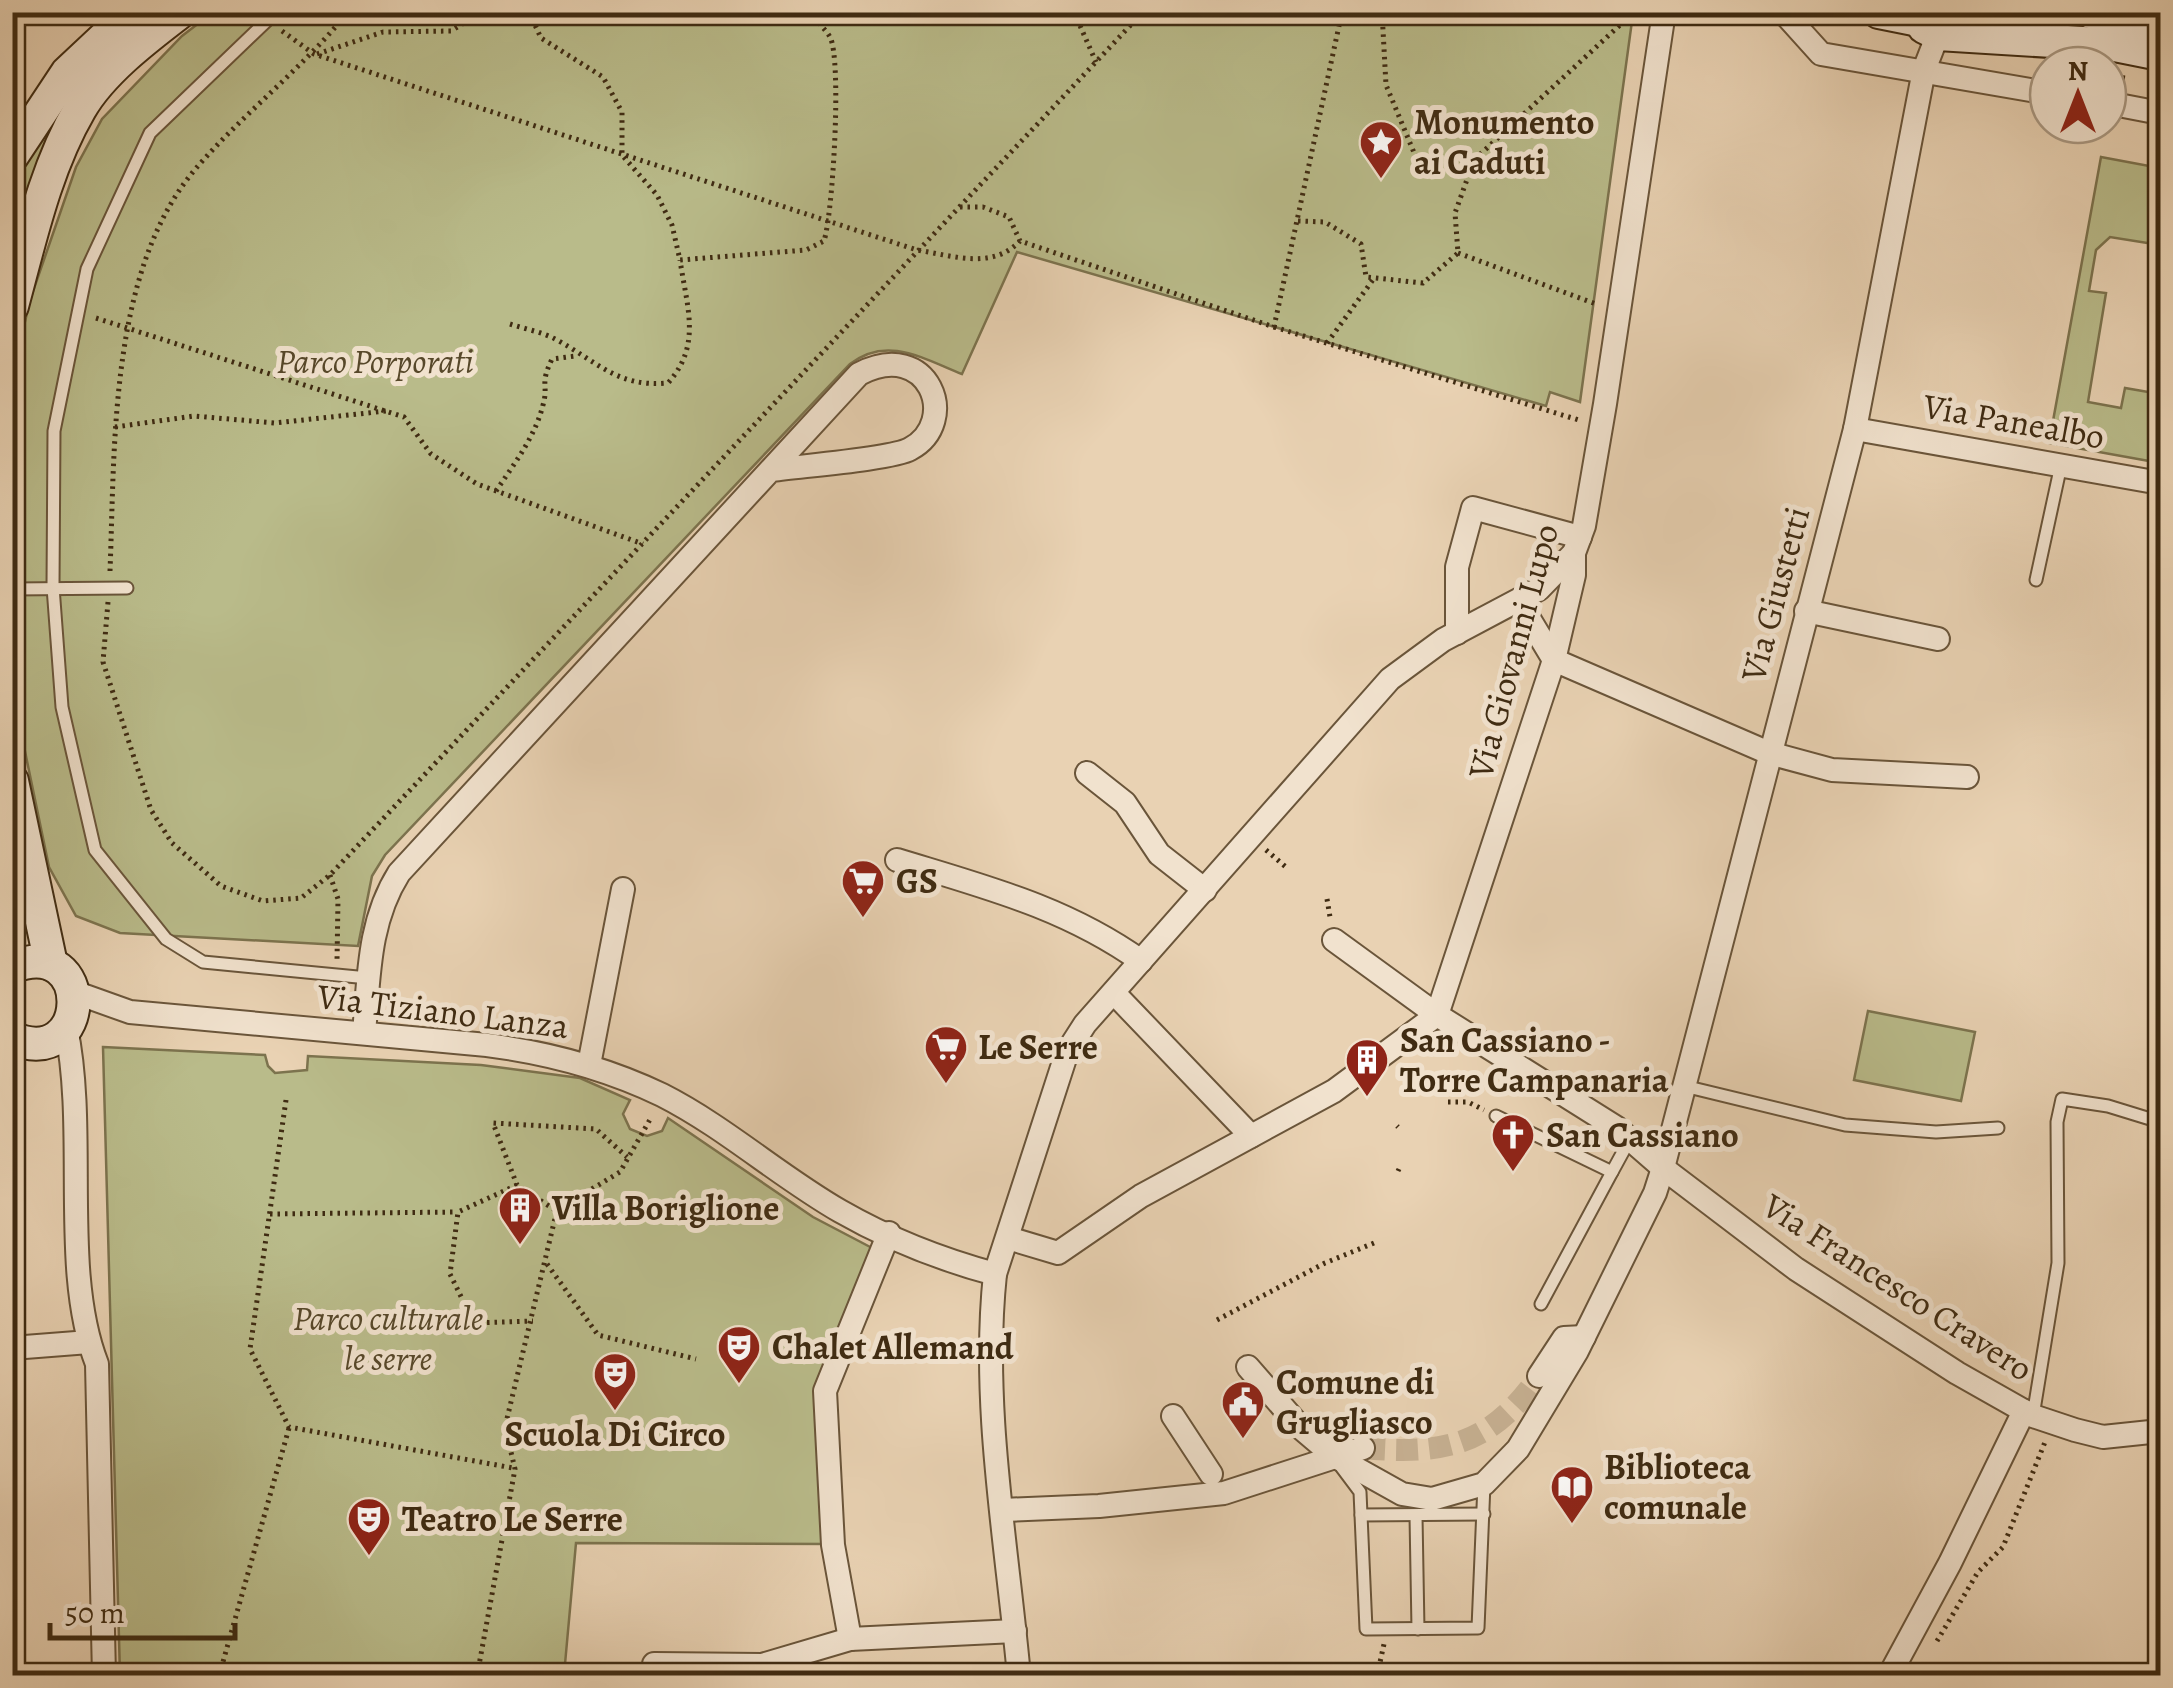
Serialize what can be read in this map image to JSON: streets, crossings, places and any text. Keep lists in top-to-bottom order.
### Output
{
  "streets": {
    "street": [
      "Via Panealbo",
      "Via Giustetti",
      "Via Giovanni Lupo",
      "Via Tiziano Lanza",
      "Via Francesco Cravero"
    ]
  },
  "crossings": [
    ["Via Panealbo", "Via Giustetti"],
    ["Via Giustetti", "Via Francesco Cravero"],
    ["Via Giovanni Lupo", "Via Francesco Cravero"]
  ],
  "parks": ["Parco Porporati", "Parco culturale le serre"],
  "places": {
    "place": ["Monumento ai Caduti"],
    "supermarket": ["GS", "Le Serre"],
    "building": ["San Cassiano - Torre Campanaria", "Villa Boriglione"],
    "church": ["San Cassiano"],
    "theatre": ["Chalet Allemand", "Scuola Di Circo", "Teatro Le Serre"],
    "public building": ["Comune di Grugliasco"],
    "library": ["Biblioteca comunale"]
  },
  "scale_bar": "50 m",
  "north": "top"
}
